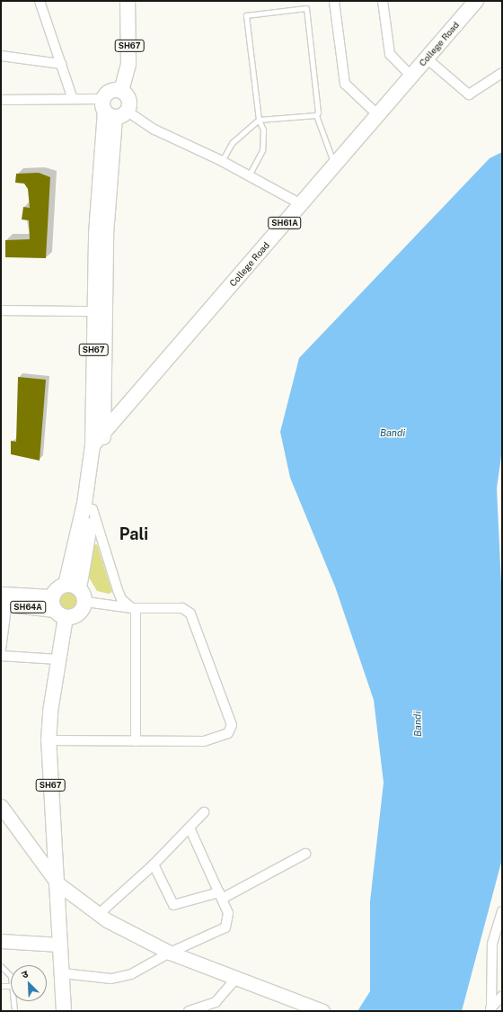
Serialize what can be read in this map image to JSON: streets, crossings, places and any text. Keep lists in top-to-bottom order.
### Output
{
  "streets": {
    "main road": [
      "College Road",
      "SH67",
      "SH61A",
      "SH64A"
    ]
  },
  "crossings": [
    ["College Road", "SH67"],
    ["SH67", "SH64A"]
  ],
  "districts": ["Pali"],
  "water": ["Bandi"],
  "north": "top left"
}
